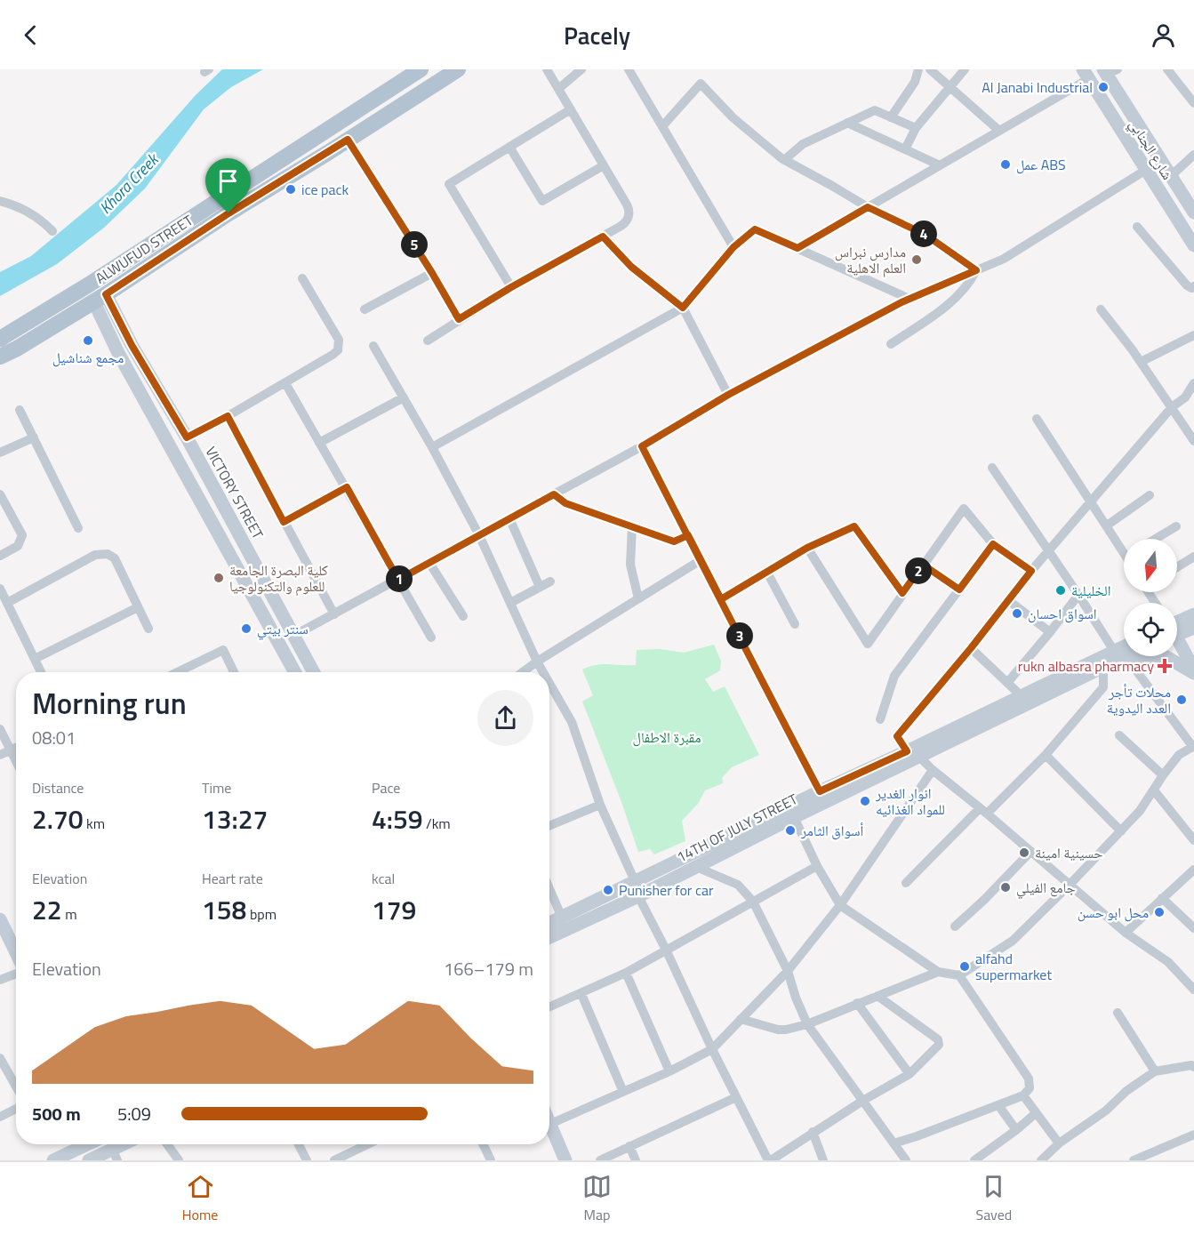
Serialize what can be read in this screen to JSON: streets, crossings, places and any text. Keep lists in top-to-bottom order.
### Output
{
  "streets": {
    "main road": [
      "شارع الجنابي",
      "ALWUFUD STREET",
      "VICTORY STREET",
      "14TH OF JULY STREET"
    ]
  },
  "crossings": [
    ["ALWUFUD STREET", "VICTORY STREET"]
  ],
  "water": ["Khora Creek"],
  "parks": ["مقبرة الاطفال"],
  "places": {
    "other": [
      "Al Janabi Industrial",
      "عمل ABS",
      "ice pack",
      "مدارس نبراس العلم الاهلية",
      "مجمع شناشيل",
      "كلية البصرة الجامعة للعلوم والتكنولوجيا",
      "الخليلية",
      "اسواق احسان",
      "سنتر بيتي",
      "محلات تأجر العدد اليدوية",
      "انوار الغدير للمواد الغذائيه",
      "أسواق الثامر",
      "حسينية امينة",
      "جامع الفيلي",
      "Punisher for car",
      "محل ابو حسن",
      "alfahd supermarket"
    ],
    "health": ["rukn albasra pharmacy"]
  },
  "north": "bottom",
  "page": {
    "header": "Pacely",
    "pins": [
      "4",
      "5",
      "2",
      "1",
      "3"
    ],
    "heading": ["Morning run", "08:01"],
    "stats": [
      ["Distance", "2.70 km"],
      ["Time", "13:27"],
      ["Pace", "4:59 /km"],
      ["Elevation", "22 m"],
      ["Heart rate", "158 bpm"],
      ["kcal", "179"]
    ],
    "chart": ["Elevation", "166–179 m"],
    "list": [
      {
        "name": "500 m",
        "note": "5:09"
      }
    ],
    "tabs": ["Home", "Map", "Saved"]
  }
}
